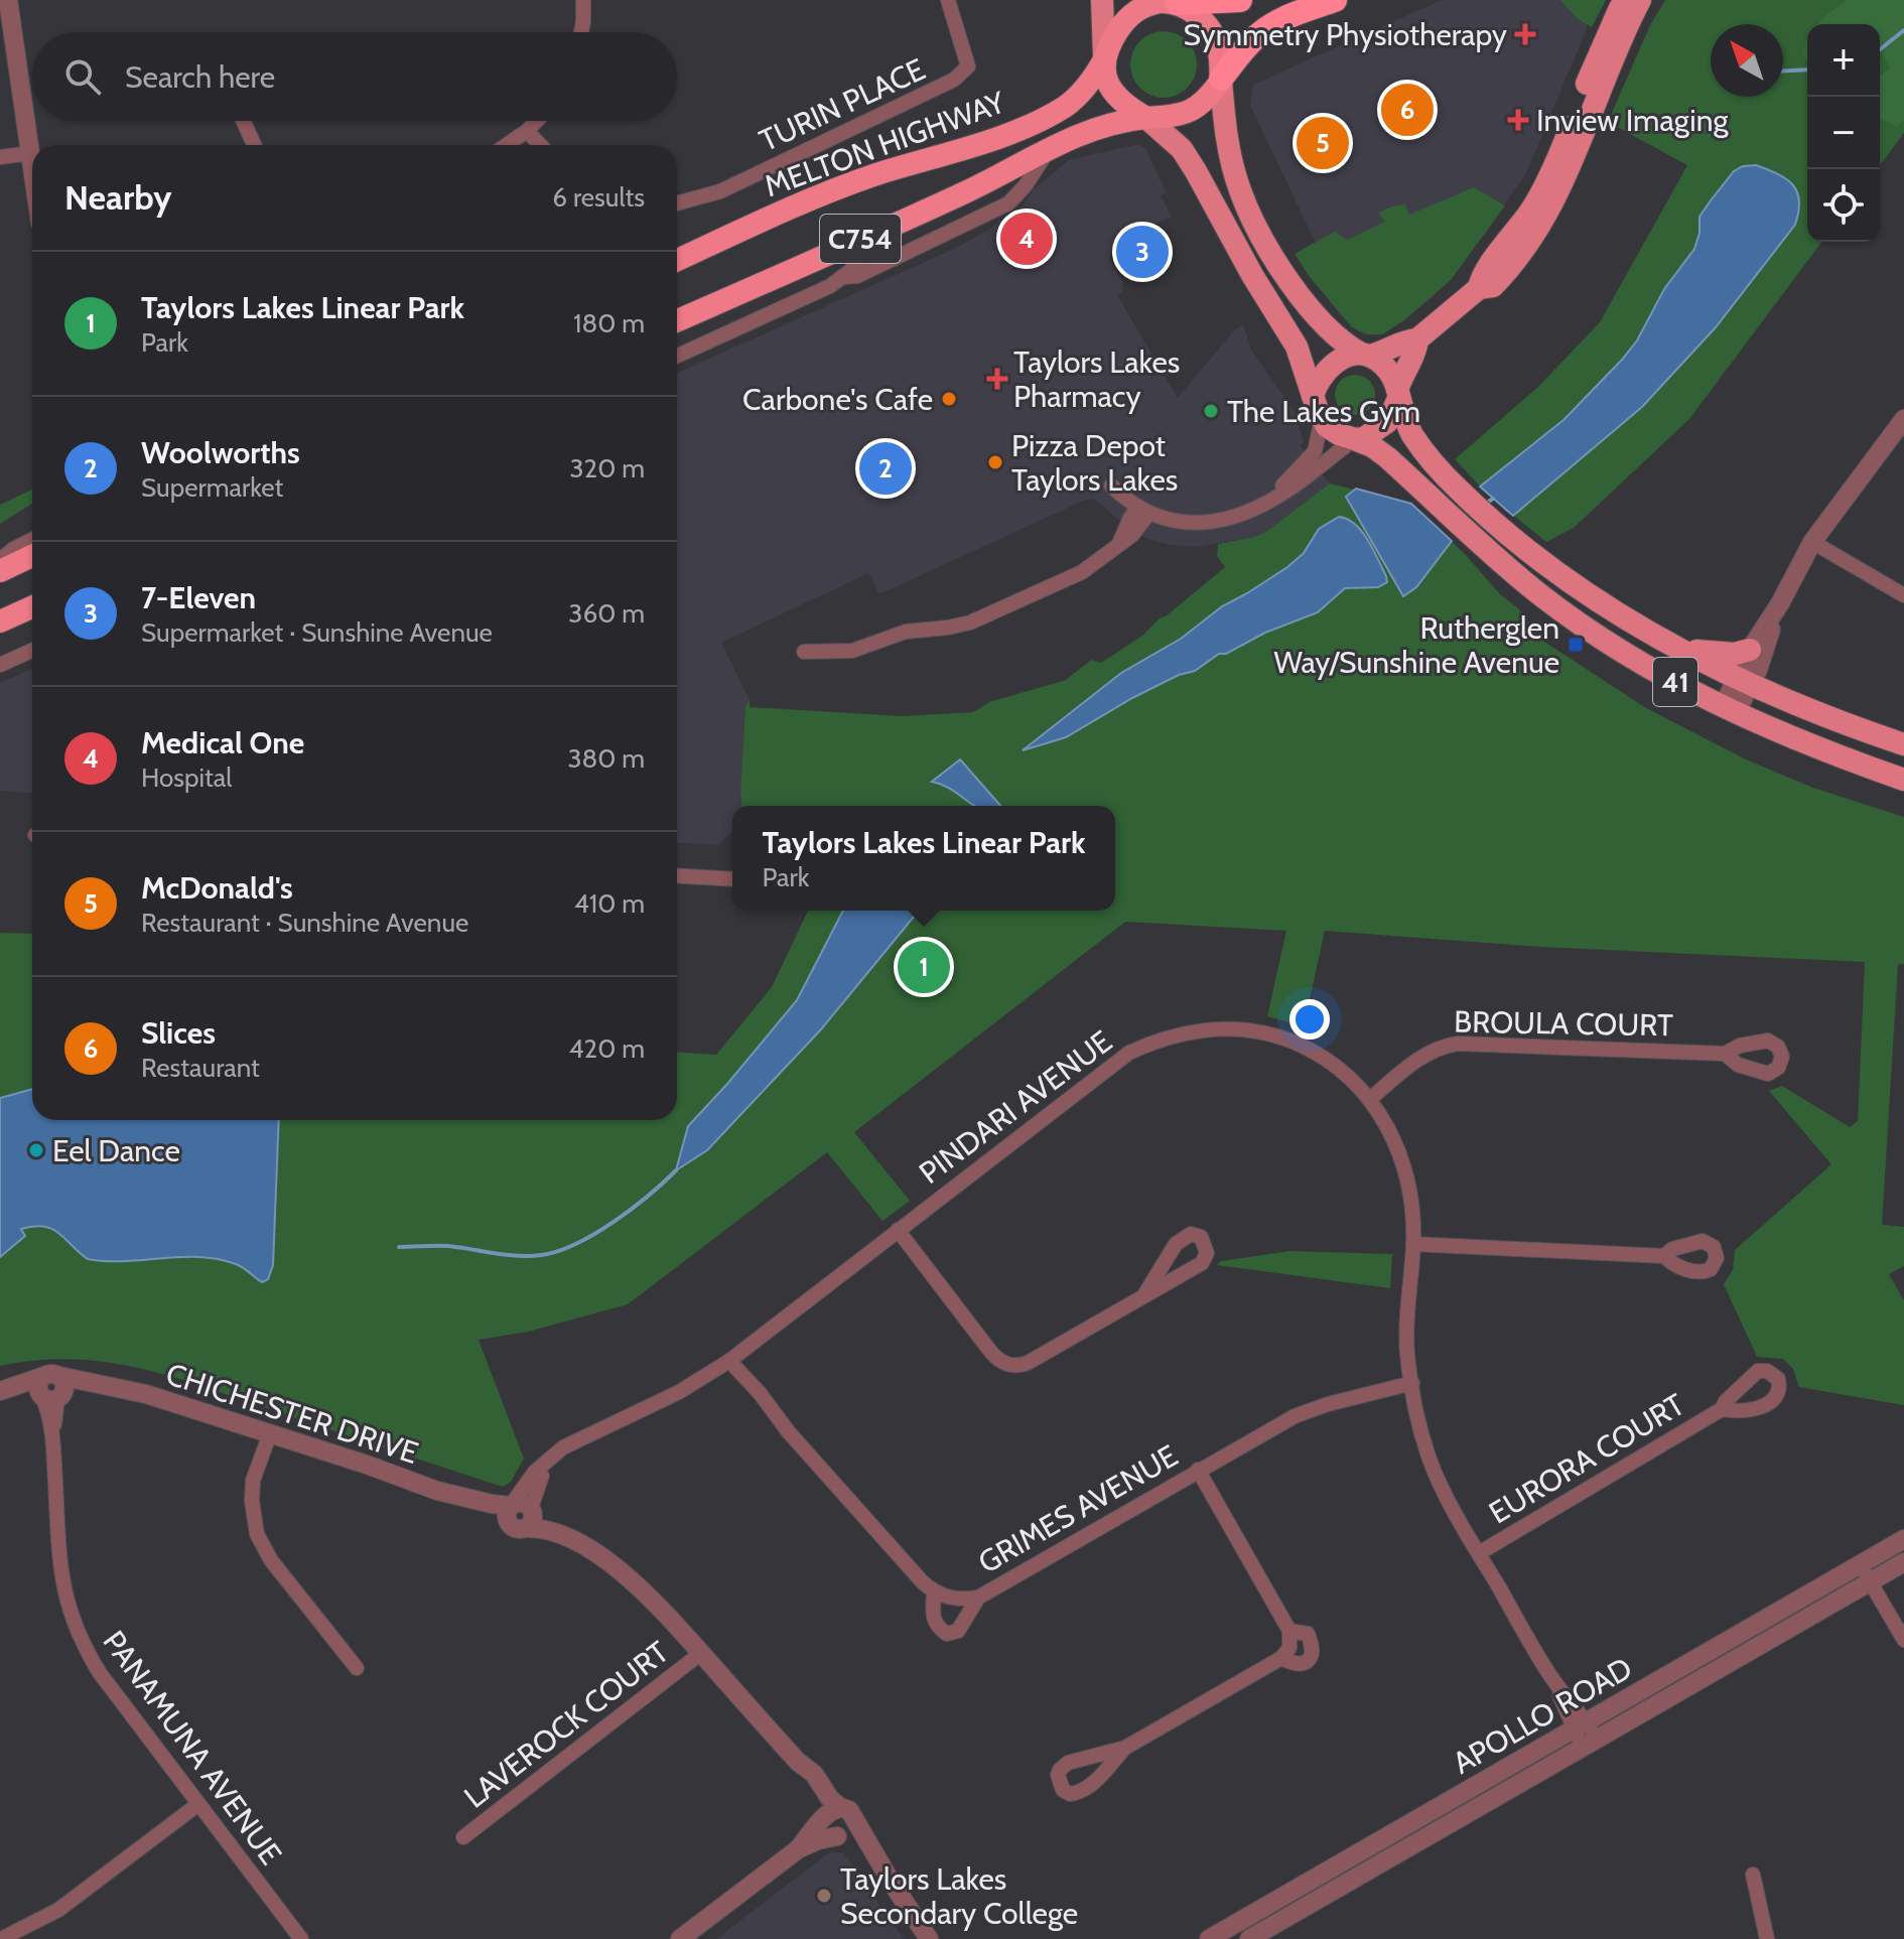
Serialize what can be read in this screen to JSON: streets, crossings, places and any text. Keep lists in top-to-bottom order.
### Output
{
  "streets": {
    "highway": ["MELTON HIGHWAY", "C754", "41"],
    "street": [
      "TURIN PLACE",
      "BROULA COURT",
      "PINDARI AVENUE",
      "CHICHESTER DRIVE",
      "EURORA COURT",
      "GRIMES AVENUE",
      "APOLLO ROAD",
      "LAVEROCK COURT",
      "PANAMUNA AVENUE"
    ]
  },
  "crossings": [
    ["MELTON HIGHWAY", "C754"],
    ["MELTON HIGHWAY", "41"],
    ["C754", "41"],
    ["BROULA COURT", "PINDARI AVENUE"],
    ["PINDARI AVENUE", "CHICHESTER DRIVE"],
    ["PINDARI AVENUE", "EURORA COURT"],
    ["PINDARI AVENUE", "GRIMES AVENUE"],
    ["PINDARI AVENUE", "APOLLO ROAD"],
    ["CHICHESTER DRIVE", "LAVEROCK COURT"],
    ["CHICHESTER DRIVE", "PANAMUNA AVENUE"]
  ],
  "places": {
    "health": ["Symmetry Physiotherapy", "Inview Imaging", "Taylors Lakes Pharmacy"],
    "other": [
      "Carbone's Cafe",
      "The Lakes Gym",
      "Pizza Depot Taylors Lakes",
      "Eel Dance",
      "Taylors Lakes Secondary College"
    ],
    "transit": ["Rutherglen Way/Sunshine Avenue"]
  },
  "north": "top left",
  "page": {
    "map_buttons": ["+", "−"],
    "search": "Search here",
    "pins": [
      "6",
      "5",
      "4",
      "3",
      "2",
      "1"
    ],
    "heading": ["Nearby", "6 results"],
    "list": [
      {
        "mark": "1",
        "name": "Taylors Lakes Linear Park",
        "note": "Park",
        "value": "180 m"
      },
      {
        "mark": "2",
        "name": "Woolworths",
        "note": "Supermarket",
        "value": "320 m"
      },
      {
        "mark": "3",
        "name": "7-Eleven",
        "note": "Supermarket · Sunshine Avenue",
        "value": "360 m"
      },
      {
        "mark": "4",
        "name": "Medical One",
        "note": "Hospital",
        "value": "380 m"
      },
      {
        "mark": "5",
        "name": "McDonald's",
        "note": "Restaurant · Sunshine Avenue",
        "value": "410 m"
      },
      {
        "mark": "6",
        "name": "Slices",
        "note": "Restaurant",
        "value": "420 m"
      }
    ],
    "popup": ["Taylors Lakes Linear Park", "Park"]
  }
}
